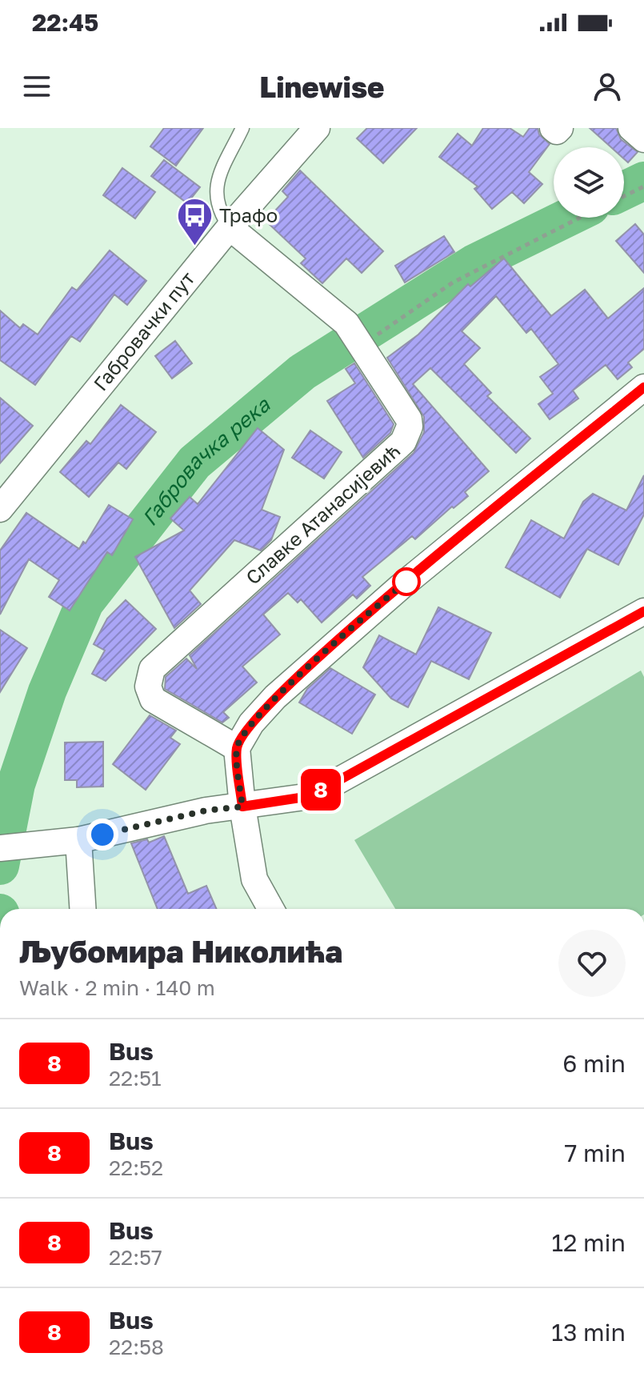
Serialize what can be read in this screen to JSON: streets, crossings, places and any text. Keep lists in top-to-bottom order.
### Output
{
  "streets": {
    "street": ["Габровачки пут", "Славке Атанасијевић"]
  },
  "crossings": [
    ["Габровачки пут", "Славке Атанасијевић"]
  ],
  "water": ["Габровачка река"],
  "places": {
    "bus stop": ["Трафо"]
  },
  "lines": ["bus line 8"],
  "page": {
    "status": "22:45",
    "header": "Linewise",
    "on_map": "8",
    "heading": ["Љубомира Николића", "Walk · 2 min · 140 m"],
    "list": [
      {
        "mark": "8",
        "name": "Bus",
        "note": "22:51",
        "value": "6 min"
      },
      {
        "mark": "8",
        "name": "Bus",
        "note": "22:52",
        "value": "7 min"
      },
      {
        "mark": "8",
        "name": "Bus",
        "note": "22:57",
        "value": "12 min"
      },
      {
        "mark": "8",
        "name": "Bus",
        "note": "22:58",
        "value": "13 min"
      }
    ]
  }
}
